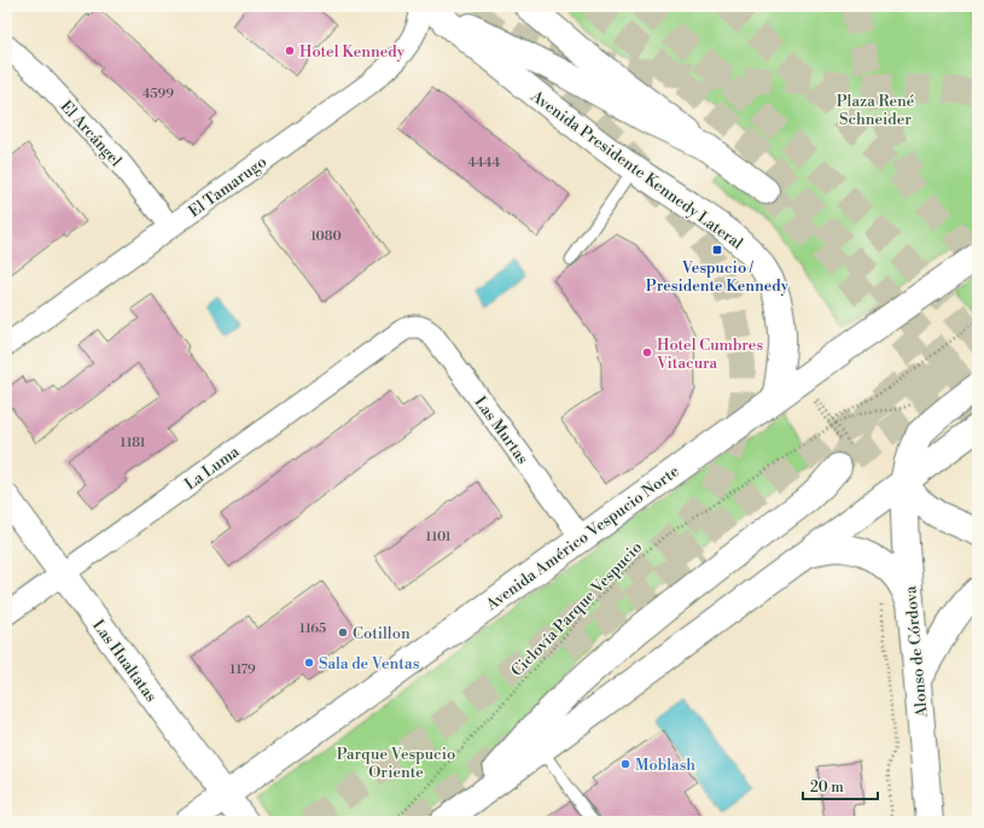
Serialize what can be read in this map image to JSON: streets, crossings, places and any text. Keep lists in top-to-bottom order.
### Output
{
  "streets": {
    "main road": [
      "Avenida Presidente Kennedy Lateral",
      "Avenida Américo Vespucio Norte",
      "Alonso de Córdova",
      "Las Hualtatas"
    ],
    "street": [
      "El Arcángel",
      "El Tamarugo",
      "Las Murtas",
      "La Luma"
    ],
    "path": ["Ciclovía Parque Vespucio"]
  },
  "crossings": [
    ["El Arcángel", "El Tamarugo"],
    ["Avenida Presidente Kennedy Lateral", "Avenida Américo Vespucio Norte"],
    ["Las Murtas", "La Luma"],
    ["Las Murtas", "Avenida Américo Vespucio Norte"],
    ["La Luma", "Las Hualtatas"],
    ["Avenida Américo Vespucio Norte", "Las Hualtatas"]
  ],
  "parks": ["Plaza René Schneider", "Parque Vespucio Oriente"],
  "places": {
    "other": [
      "Hotel Kennedy",
      "Hotel Cumbres Vitacura",
      "Cotillon",
      "Sala de Ventas",
      "Moblash"
    ],
    "transit": ["Vespucio / Presidente Kennedy"]
  },
  "house_numbers": [
    "4599",
    "4444",
    "1080",
    "1181",
    "1101",
    "1165",
    "1179"
  ],
  "scale_bar": "20 m"
}
